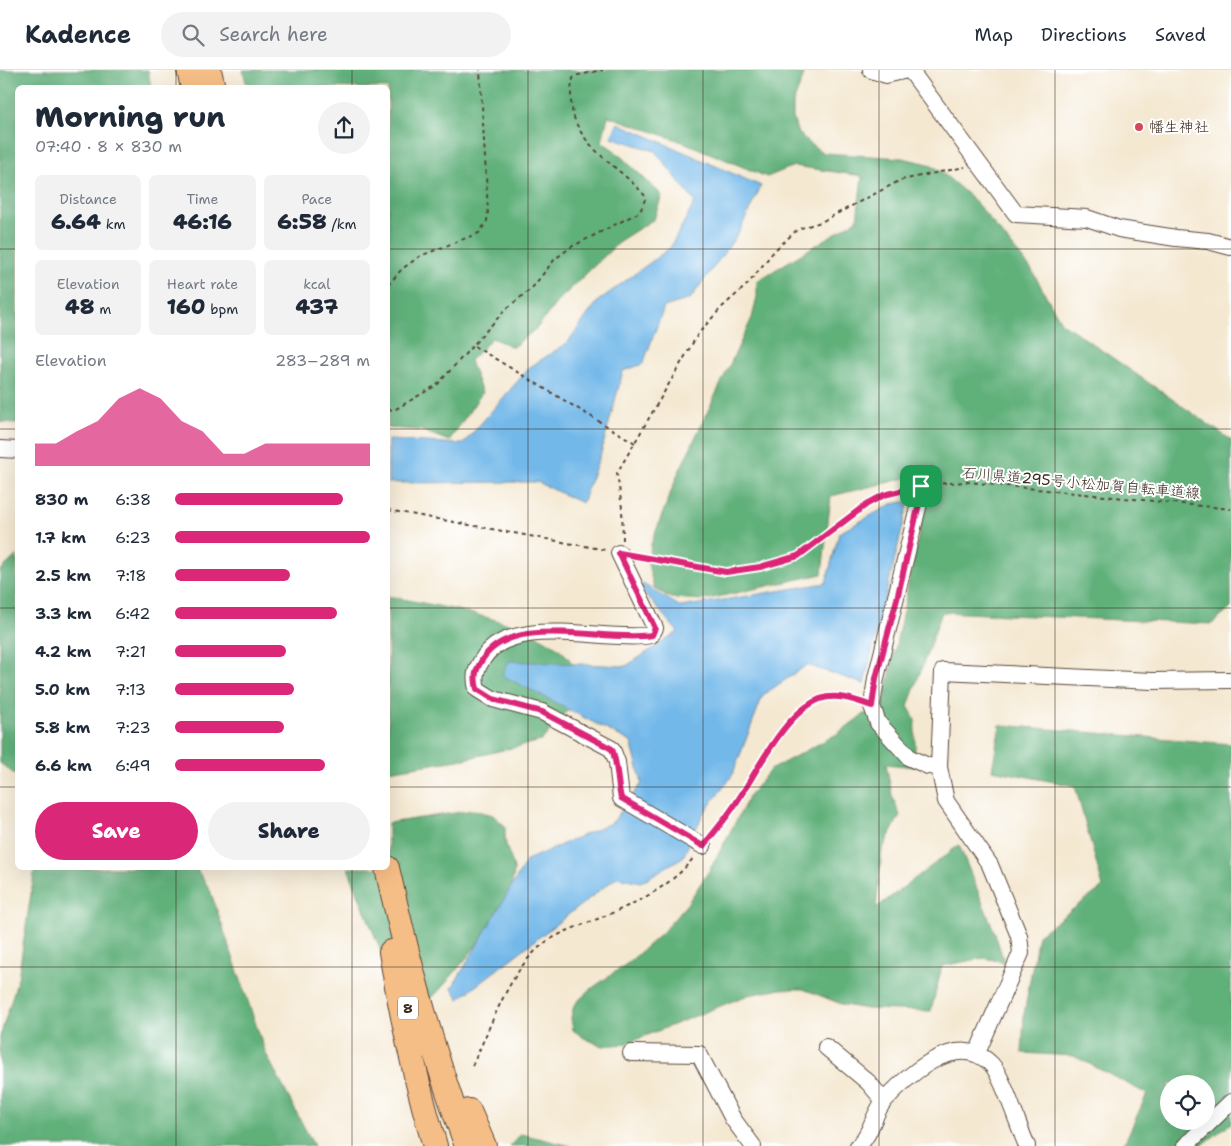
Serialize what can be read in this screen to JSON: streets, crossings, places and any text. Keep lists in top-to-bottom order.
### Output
{
  "streets": {
    "highway": ["8"],
    "path": ["石川県道295号小松加賀自転車道線"]
  },
  "places": ["幡生神社"],
  "page": {
    "header": "Kadence",
    "search": "Search here",
    "nav": ["Map", "Directions", "Saved"],
    "heading": ["Morning run", "07:40 · 8 × 830 m"],
    "stats": [
      ["Distance", "6.64 km"],
      ["Time", "46:16"],
      ["Pace", "6:58 /km"],
      ["Elevation", "48 m"],
      ["Heart rate", "160 bpm"],
      ["kcal", "437"]
    ],
    "chart": ["Elevation", "283–289 m"],
    "list": [
      {
        "name": "830 m",
        "note": "6:38"
      },
      {
        "name": "1.7 km",
        "note": "6:23"
      },
      {
        "name": "2.5 km",
        "note": "7:18"
      },
      {
        "name": "3.3 km",
        "note": "6:42"
      },
      {
        "name": "4.2 km",
        "note": "7:21"
      },
      {
        "name": "5.0 km",
        "note": "7:13"
      },
      {
        "name": "5.8 km",
        "note": "7:23"
      },
      {
        "name": "6.6 km",
        "note": "6:49"
      }
    ],
    "buttons": ["Save", "Share"]
  }
}
